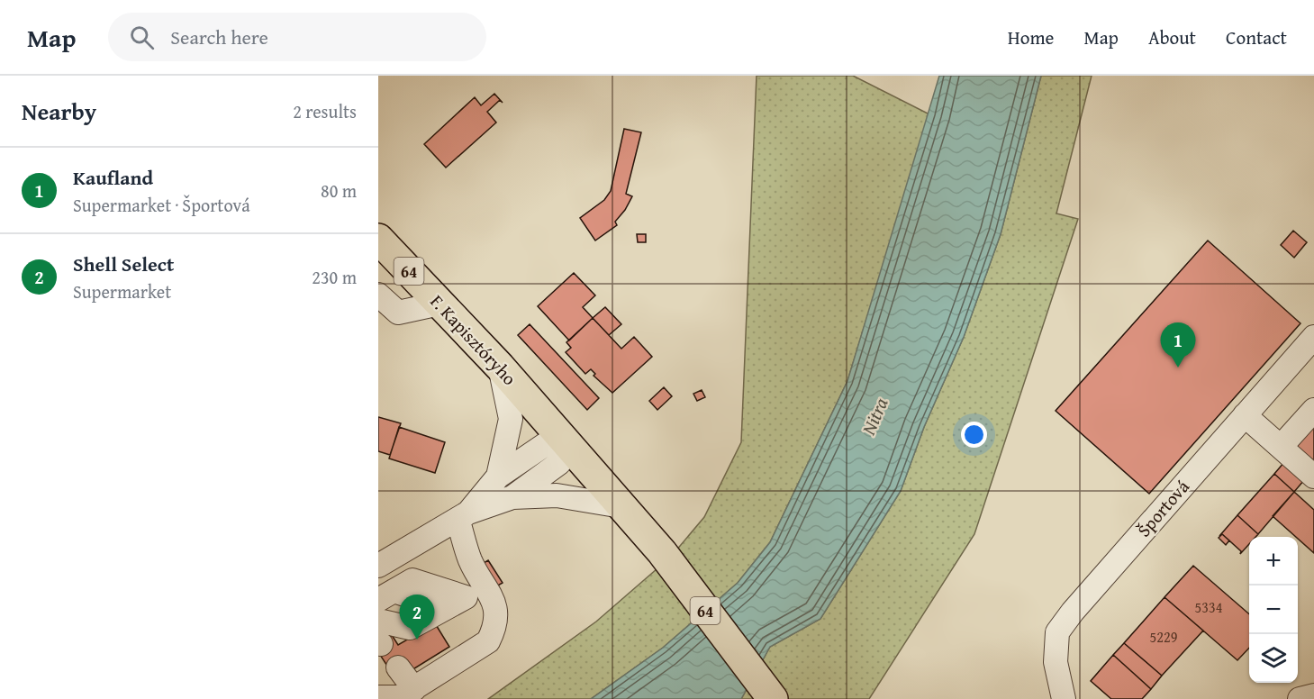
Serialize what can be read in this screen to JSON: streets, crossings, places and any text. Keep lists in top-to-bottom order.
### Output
{
  "streets": {
    "main road": ["64", "F. Kapisztóryho"],
    "street": ["Športová"]
  },
  "crossings": [
    ["64", "F. Kapisztóryho"]
  ],
  "water": ["Nitra"],
  "house_numbers": ["5334", "5229"],
  "page": {
    "header": "Map",
    "search": "Search here",
    "nav": [
      "Home",
      "Map",
      "About",
      "Contact"
    ],
    "heading": ["Nearby", "2 results"],
    "list": [
      {
        "mark": "1",
        "name": "Kaufland",
        "note": "Supermarket · Športová",
        "value": "80 m"
      },
      {
        "mark": "2",
        "name": "Shell Select",
        "note": "Supermarket",
        "value": "230 m"
      }
    ],
    "pins": ["1", "2"],
    "map_buttons": ["+", "−"]
  }
}
